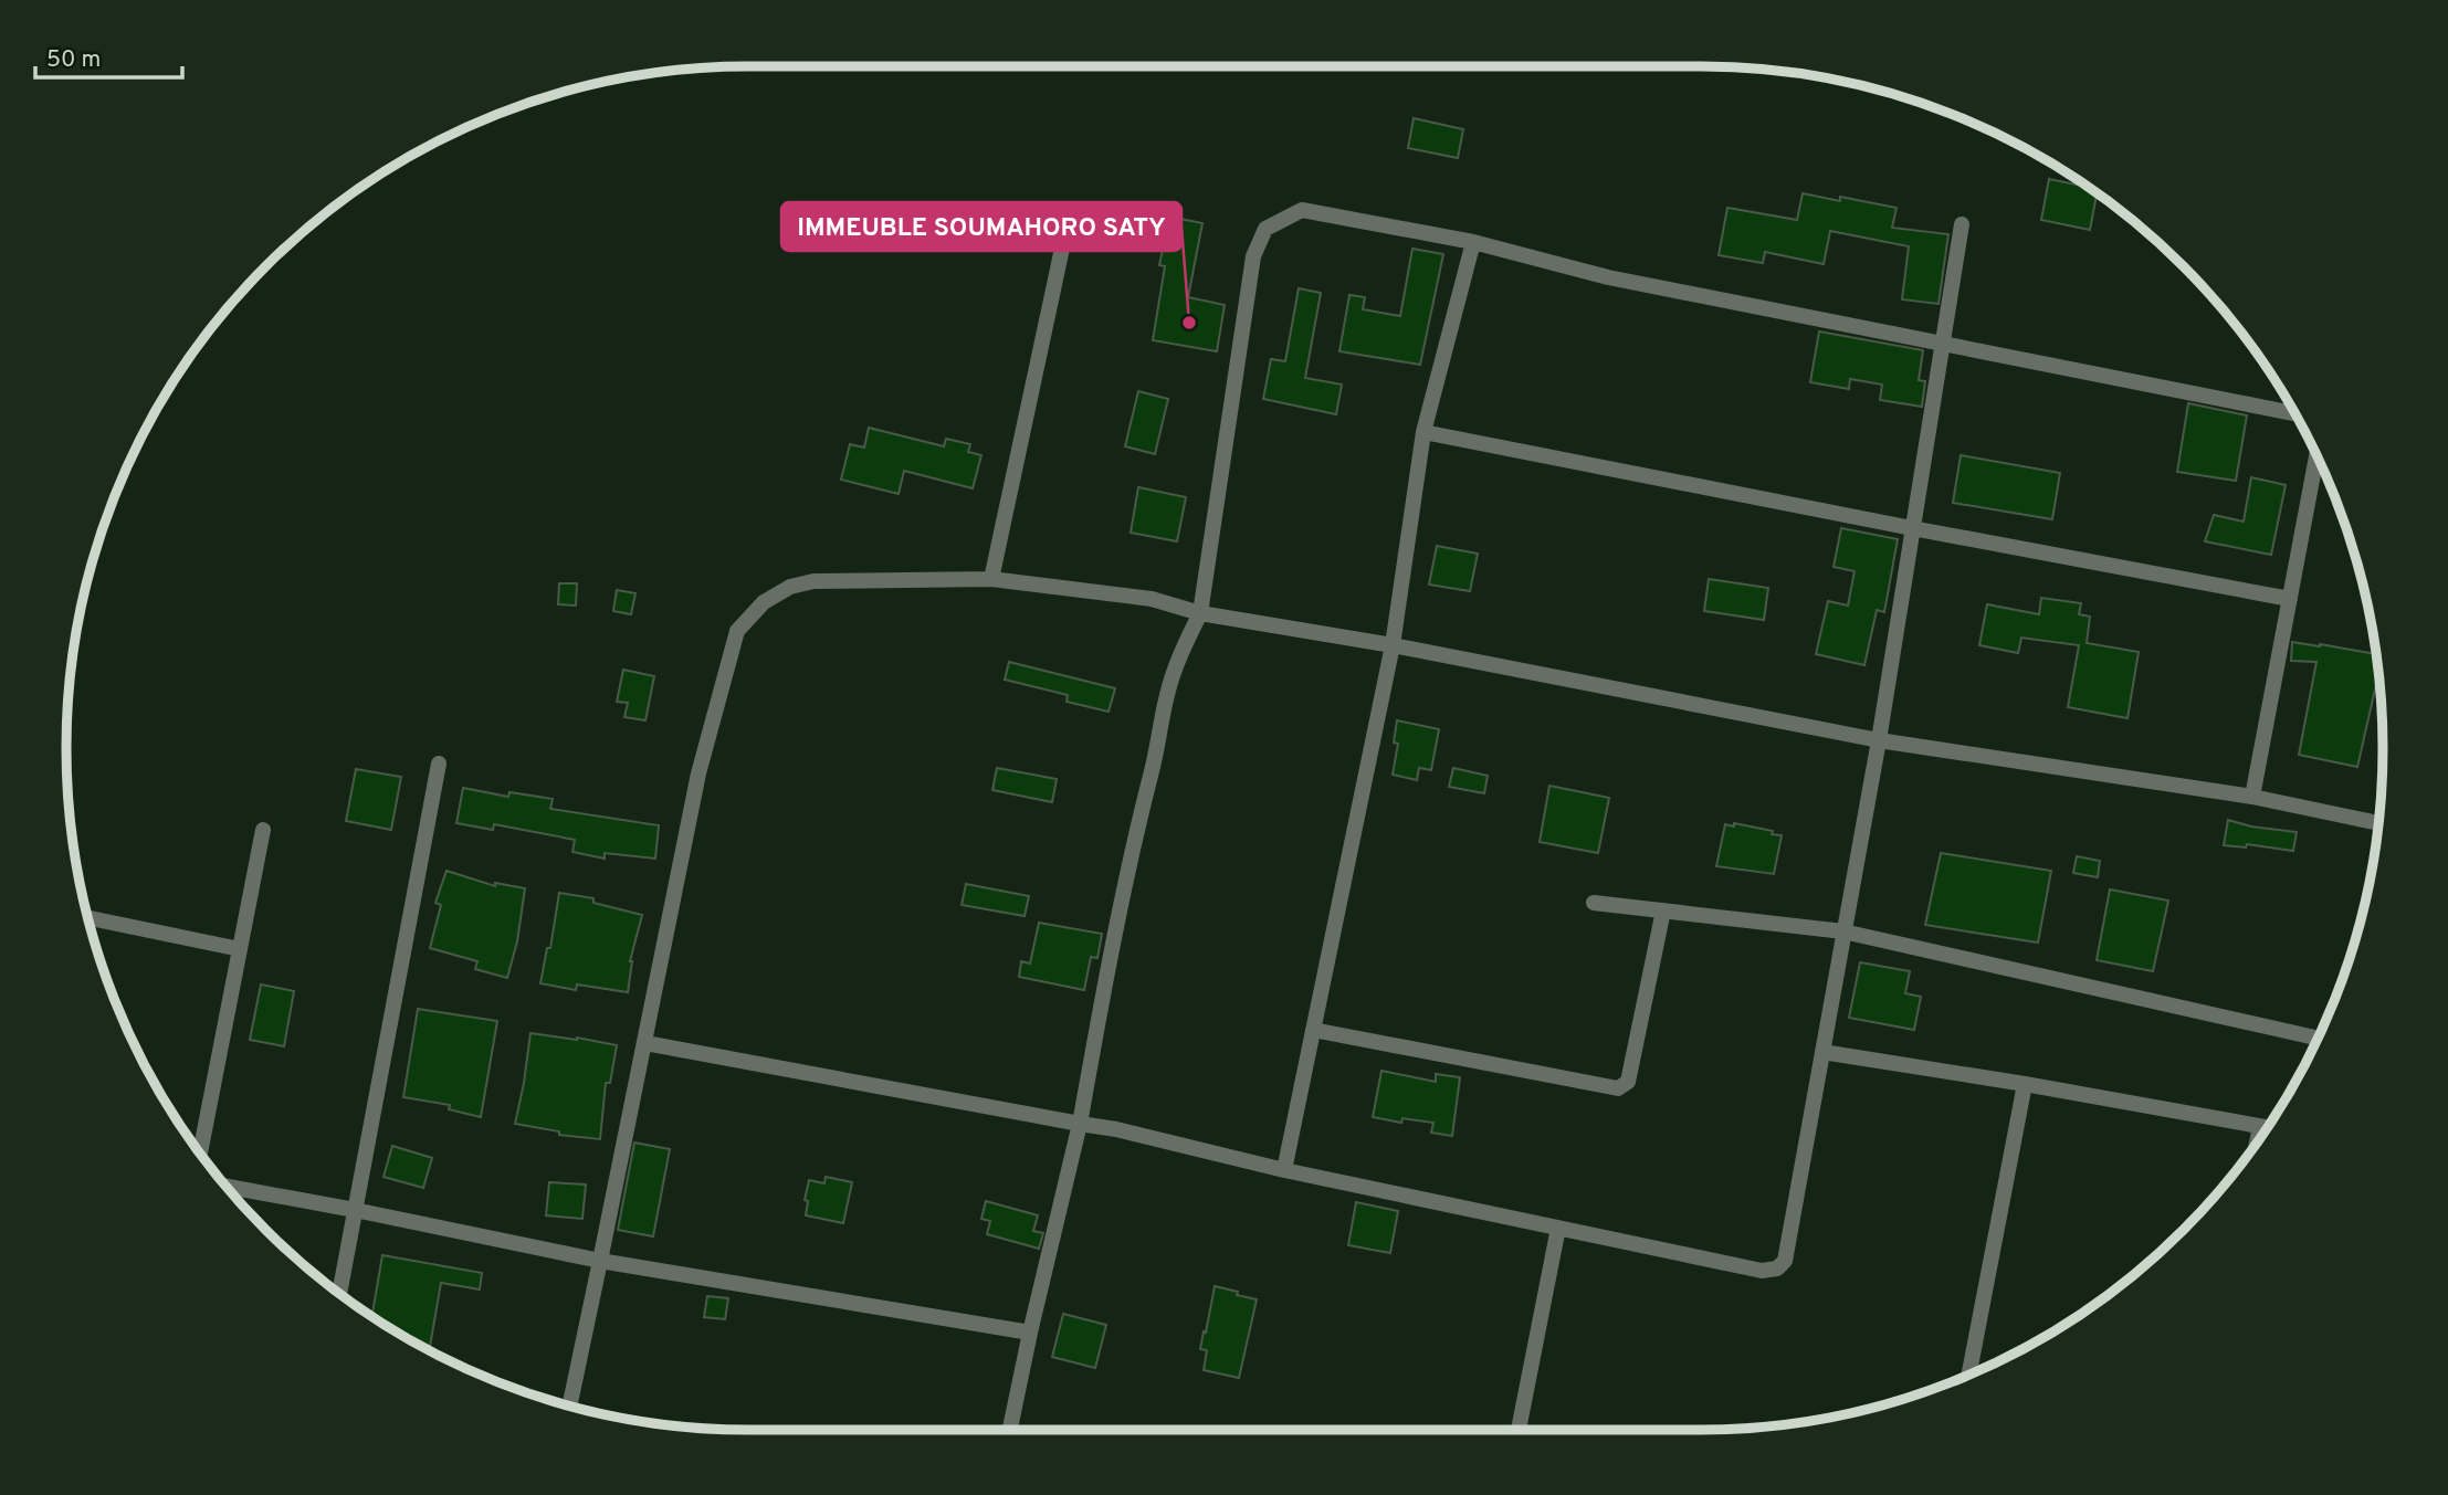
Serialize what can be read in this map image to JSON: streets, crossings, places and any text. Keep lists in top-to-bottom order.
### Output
{
  "places": ["IMMEUBLE SOUMAHORO SATY"],
  "scale_bar": "50 m"
}
